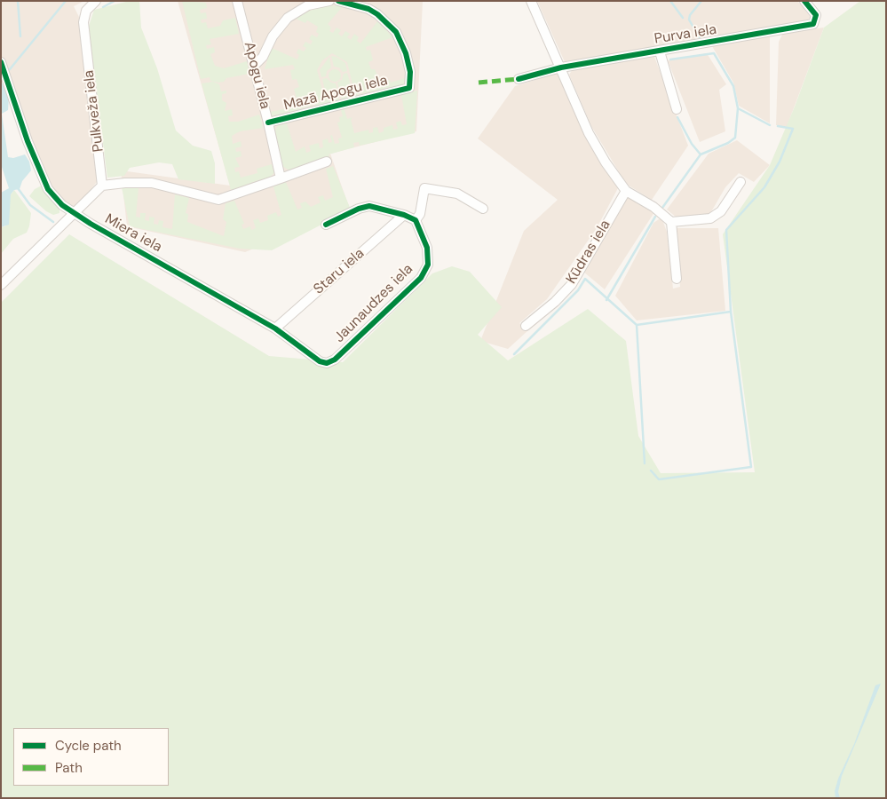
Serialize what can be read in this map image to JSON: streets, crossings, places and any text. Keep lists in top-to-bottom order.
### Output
{
  "streets": {
    "street": [
      "Purva iela",
      "Apogu iela",
      "Mazā Apogu iela",
      "Pulkveža iela",
      "Miera iela",
      "Kūdras iela",
      "Staru iela",
      "Jaunaudzes iela"
    ]
  },
  "crossings": [
    ["Apogu iela", "Mazā Apogu iela"],
    ["Miera iela", "Staru iela"],
    ["Miera iela", "Jaunaudzes iela"]
  ],
  "legend": ["Cycle path", "Path"]
}
